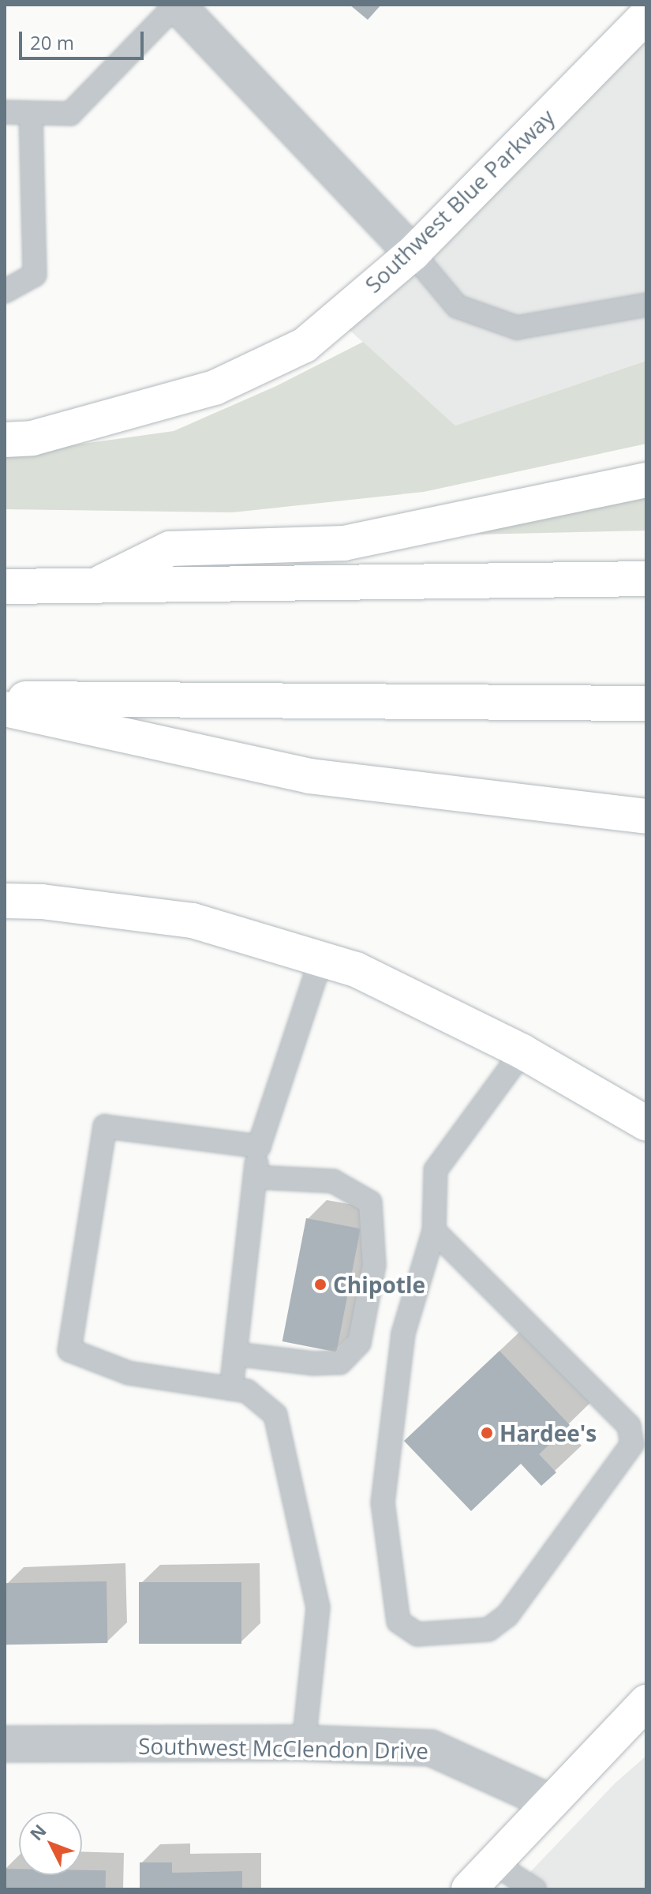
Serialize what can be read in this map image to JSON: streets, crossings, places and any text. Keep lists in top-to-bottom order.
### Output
{
  "streets": {
    "main road": ["Southwest Blue Parkway"],
    "street": ["Southwest McClendon Drive"]
  },
  "places": ["Chipotle", "Hardee's"],
  "scale_bar": "20 m",
  "north": "top left"
}
